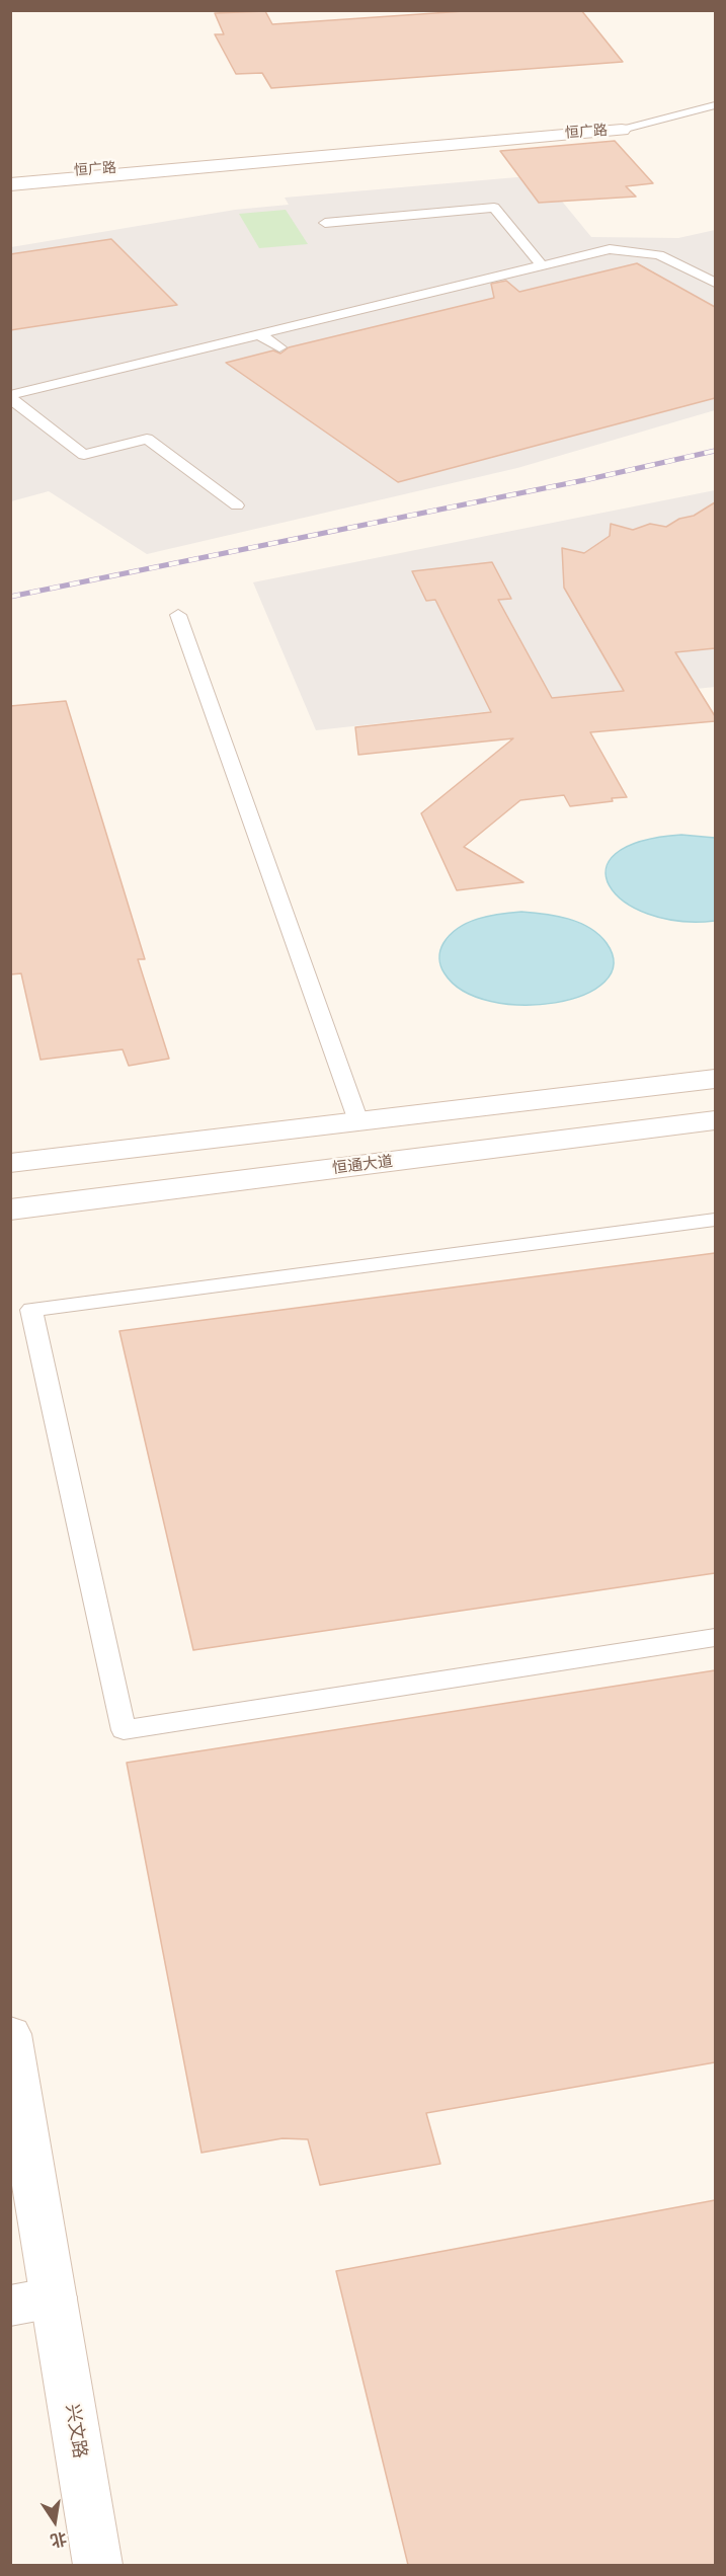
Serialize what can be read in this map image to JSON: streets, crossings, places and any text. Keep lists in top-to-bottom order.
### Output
{
  "streets": {
    "street": ["恒广路", "恒通大道", "兴文路"]
  },
  "north": "bottom"
}
